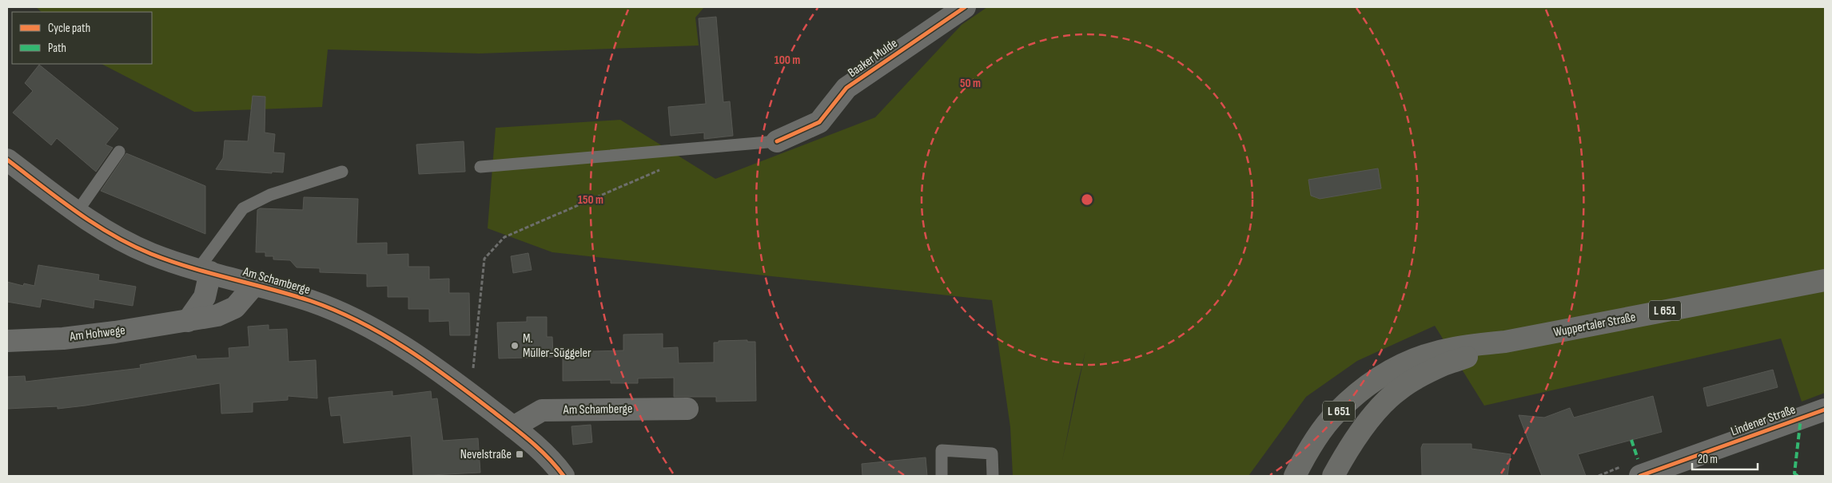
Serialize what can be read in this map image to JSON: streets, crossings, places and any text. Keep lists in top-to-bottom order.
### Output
{
  "streets": {
    "main road": ["L 651", "Wuppertaler Straße"],
    "street": [
      "Baaker Mulde",
      "Am Schamberge",
      "Am Hohwege",
      "Lindener Straße"
    ]
  },
  "crossings": [
    ["Am Schamberge", "Am Hohwege"]
  ],
  "places": {
    "other": ["M. Müller-Süggeler"],
    "transit": ["Nevelstraße"]
  },
  "legend": ["Cycle path", "Path"],
  "scale_bar": "20 m",
  "rings": ["100 m", "50 m", "150 m"]
}
